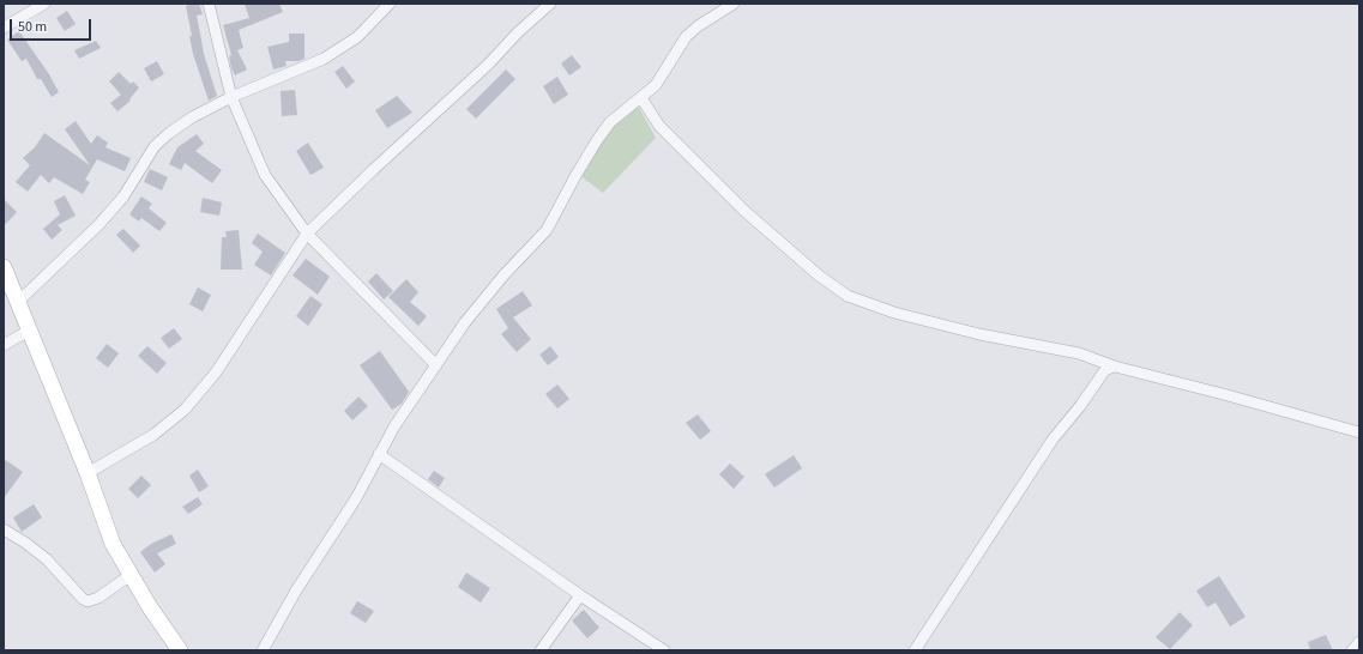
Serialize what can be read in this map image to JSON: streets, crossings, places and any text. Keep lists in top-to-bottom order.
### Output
{
  "scale_bar": "50 m"
}
